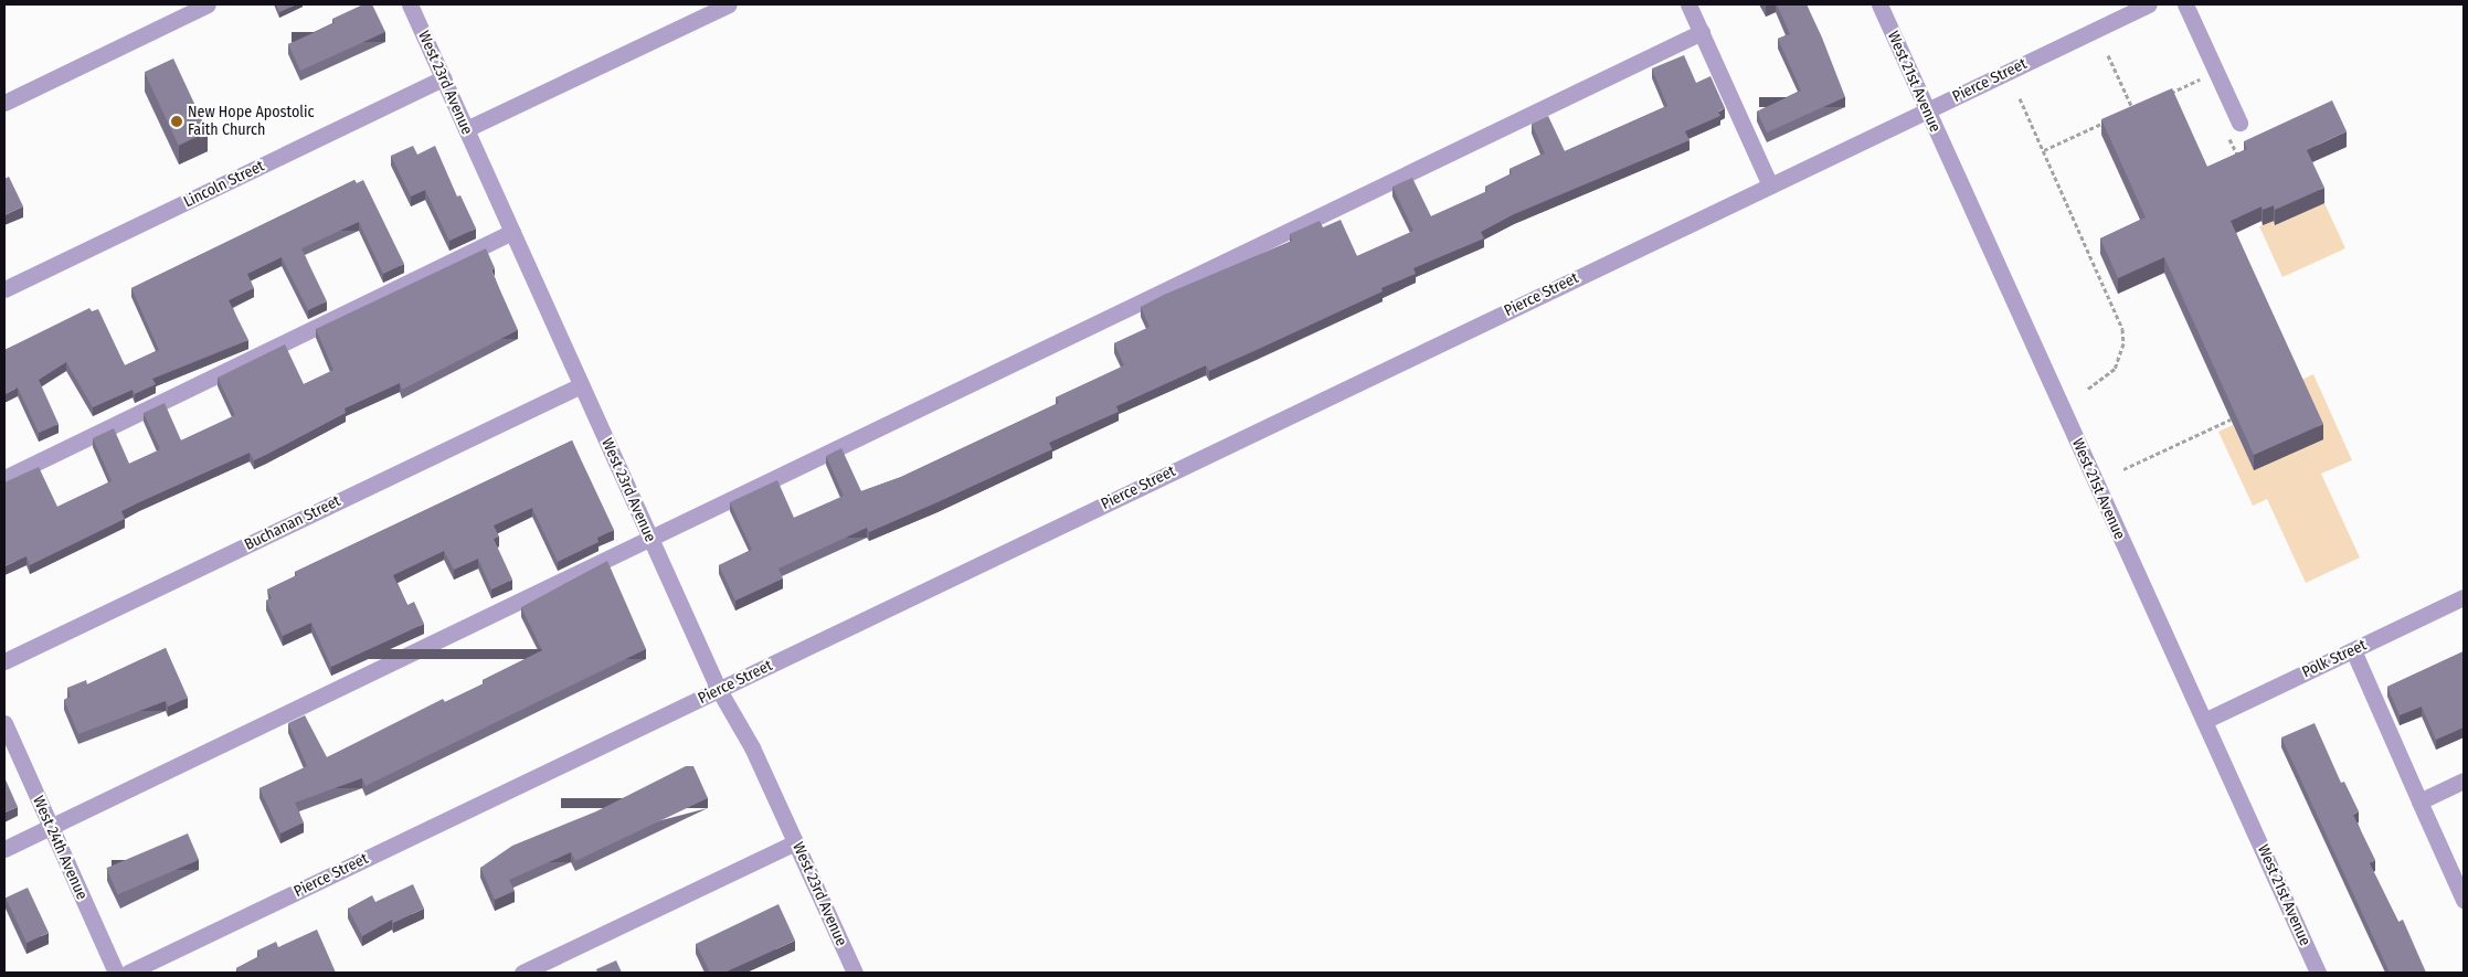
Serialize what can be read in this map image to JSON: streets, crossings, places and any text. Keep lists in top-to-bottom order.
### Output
{
  "streets": {
    "street": [
      "Pierce Street",
      "West 21st Avenue",
      "West 23rd Avenue",
      "Lincoln Street",
      "Buchanan Street",
      "Polk Street",
      "West 24th Avenue"
    ]
  },
  "crossings": [
    ["Pierce Street", "West 21st Avenue"],
    ["Pierce Street", "West 23rd Avenue"],
    ["West 21st Avenue", "Polk Street"],
    ["West 23rd Avenue", "Lincoln Street"],
    ["West 23rd Avenue", "Buchanan Street"]
  ],
  "places": ["New Hope Apostolic Faith Church"]
}
